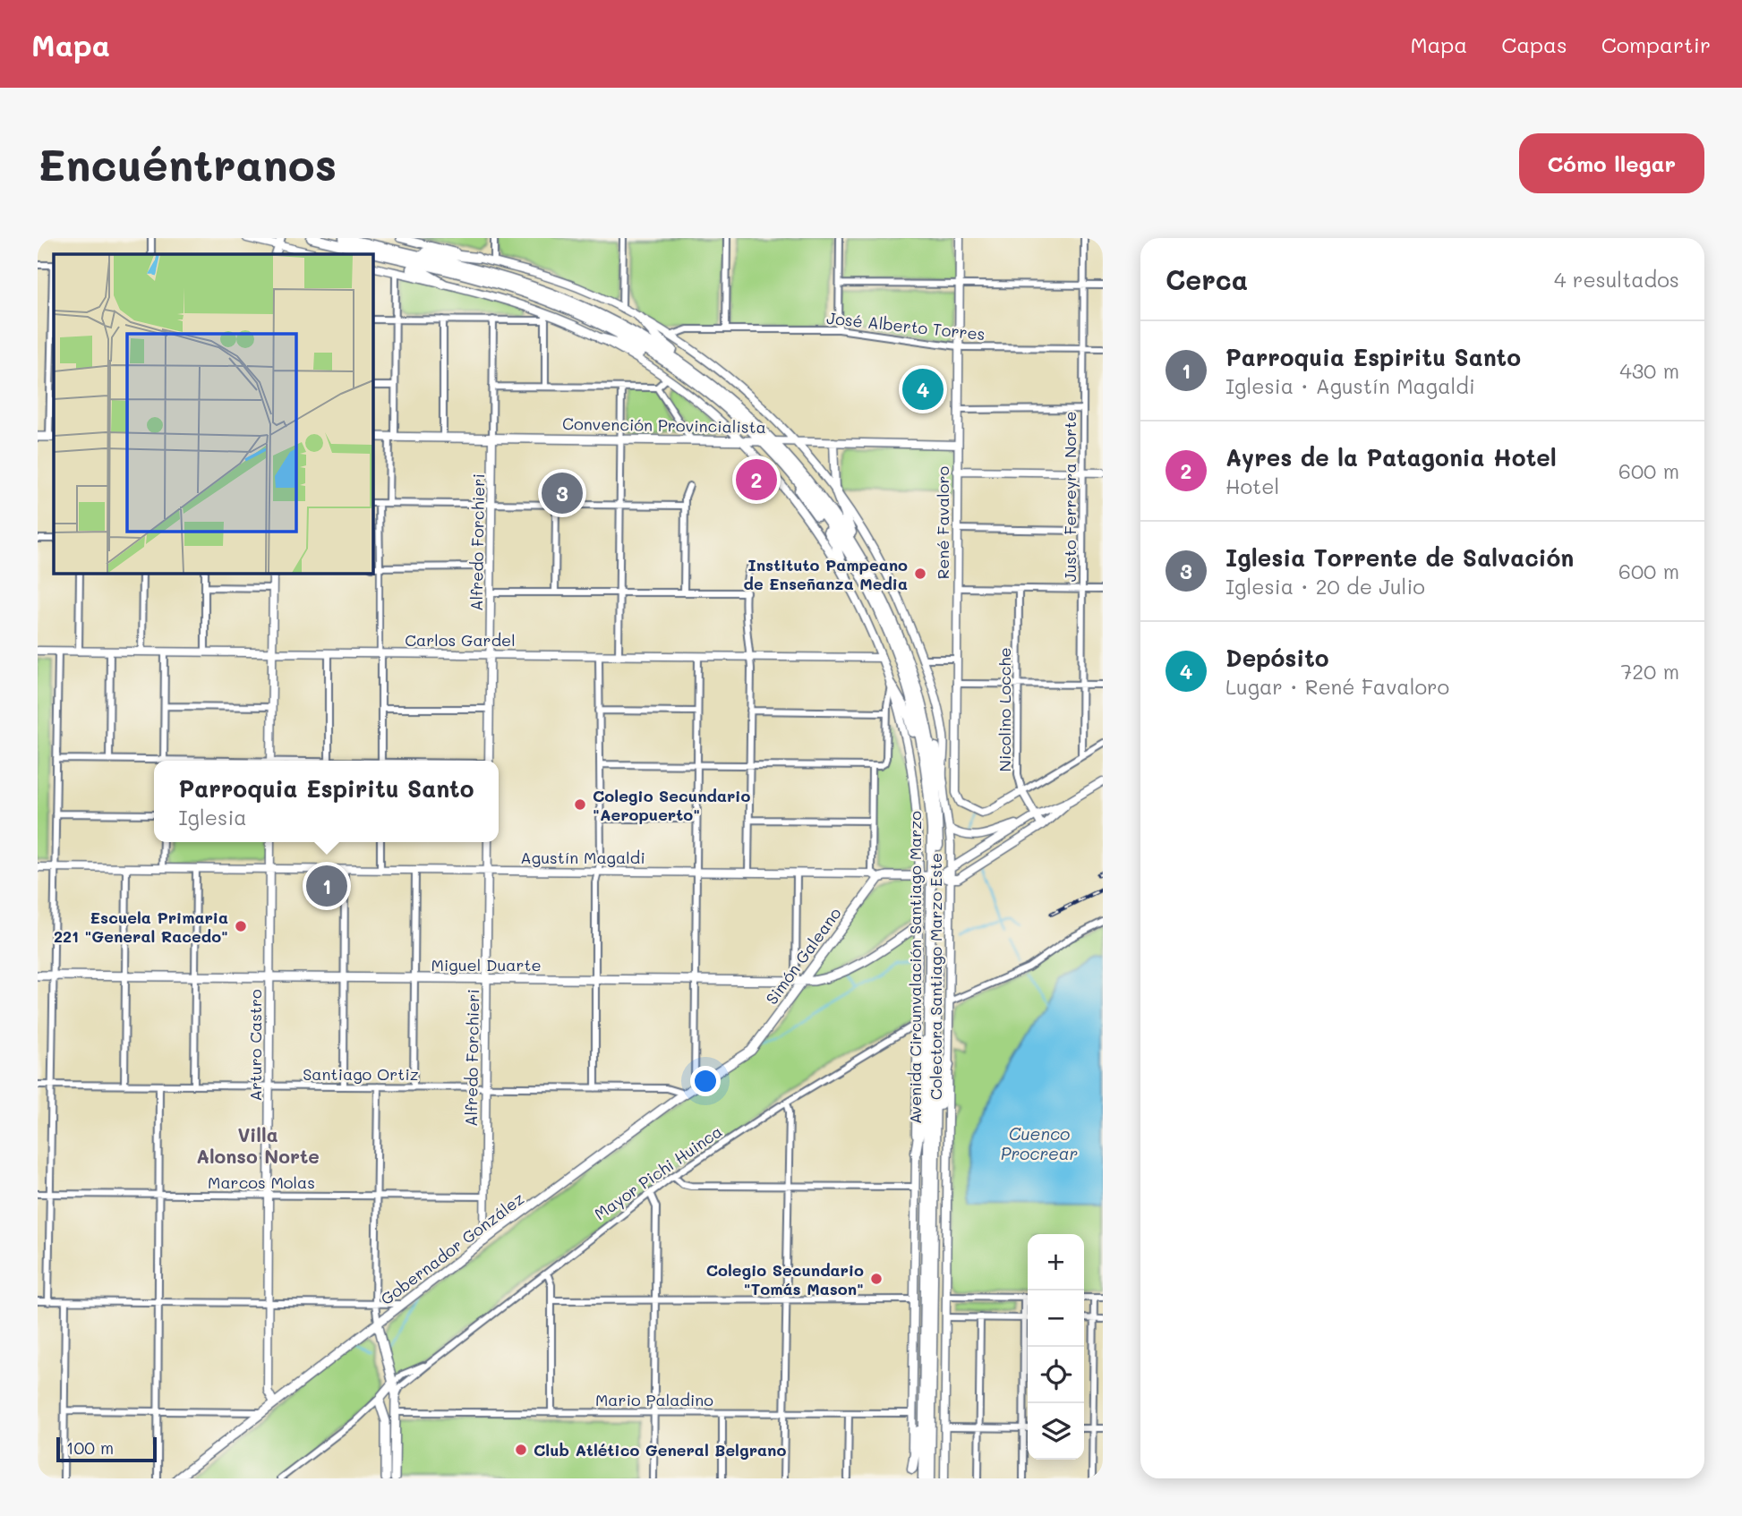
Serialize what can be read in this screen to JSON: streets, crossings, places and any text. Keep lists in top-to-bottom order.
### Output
{
  "streets": {
    "highway": ["Avenida Circunvalación Santiago Marzo"],
    "main road": [
      "Convención Provincialista",
      "Simón Galeano",
      "Miguel Duarte",
      "Colectora Santiago Marzo Este",
      "Mayor Pichi Huinca",
      "Gobernador González"
    ],
    "street": [
      "José Alberto Torres",
      "Justo Ferreyra Norte",
      "René Favaloro",
      "Alfredo Forchieri",
      "Carlos Gardel",
      "Nicolino Locche",
      "Agustín Magaldi",
      "Arturo Castro",
      "Santiago Ortiz",
      "Marcos Molas",
      "Mario Paladino"
    ]
  },
  "crossings": [
    ["José Alberto Torres", "Justo Ferreyra Norte"],
    ["José Alberto Torres", "René Favaloro"],
    ["José Alberto Torres", "Colectora Santiago Marzo Este"],
    ["Convención Provincialista", "René Favaloro"],
    ["Convención Provincialista", "Alfredo Forchieri"],
    ["Convención Provincialista", "Avenida Circunvalación Santiago Marzo"],
    ["Convención Provincialista", "Colectora Santiago Marzo Este"],
    ["René Favaloro", "Nicolino Locche"],
    ["Alfredo Forchieri", "Carlos Gardel"],
    ["Alfredo Forchieri", "Agustín Magaldi"],
    ["Alfredo Forchieri", "Miguel Duarte"],
    ["Alfredo Forchieri", "Santiago Ortiz"],
    ["Alfredo Forchieri", "Marcos Molas"],
    ["Alfredo Forchieri", "Gobernador González"],
    ["Carlos Gardel", "Colectora Santiago Marzo Este"],
    ["Agustín Magaldi", "Simón Galeano"],
    ["Agustín Magaldi", "Arturo Castro"],
    ["Simón Galeano", "Miguel Duarte"],
    ["Simón Galeano", "Gobernador González"],
    ["Miguel Duarte", "Colectora Santiago Marzo Este"],
    ["Miguel Duarte", "Arturo Castro"],
    ["Colectora Santiago Marzo Este", "Mayor Pichi Huinca"],
    ["Colectora Santiago Marzo Este", "Mario Paladino"],
    ["Arturo Castro", "Santiago Ortiz"],
    ["Arturo Castro", "Marcos Molas"],
    ["Arturo Castro", "Gobernador González"],
    ["Santiago Ortiz", "Gobernador González"]
  ],
  "districts": ["Villa Alonso Norte"],
  "water": ["Cuenco Procrear"],
  "places": [
    "Instituto Pampeano de Enseñanza Media",
    "Colegio Secundario \"Aeropuerto\"",
    "Escuela Primaria 221 \"General Racedo\"",
    "Colegio Secundario \"Tomás Mason\"",
    "Club Atlético General Belgrano"
  ],
  "scale_bar": "100 m",
  "page": {
    "header": "Mapa",
    "nav": ["Mapa", "Capas", "Compartir"],
    "buttons": "Cómo llegar",
    "title": "Encuéntranos",
    "heading": ["Cerca", "4 resultados"],
    "list": [
      {
        "mark": "1",
        "name": "Parroquia Espiritu Santo",
        "note": "Iglesia · Agustín Magaldi",
        "value": "430 m"
      },
      {
        "mark": "2",
        "name": "Ayres de la Patagonia Hotel",
        "note": "Hotel",
        "value": "600 m"
      },
      {
        "mark": "3",
        "name": "Iglesia Torrente de Salvación",
        "note": "Iglesia · 20 de Julio",
        "value": "600 m"
      },
      {
        "mark": "4",
        "name": "Depósito",
        "note": "Lugar · René Favaloro",
        "value": "720 m"
      }
    ],
    "pins": [
      "4",
      "2",
      "3",
      "1"
    ],
    "popup": ["Parroquia Espiritu Santo", "Iglesia"],
    "map_buttons": ["+", "−"],
    "scale": "100 m"
  }
}
